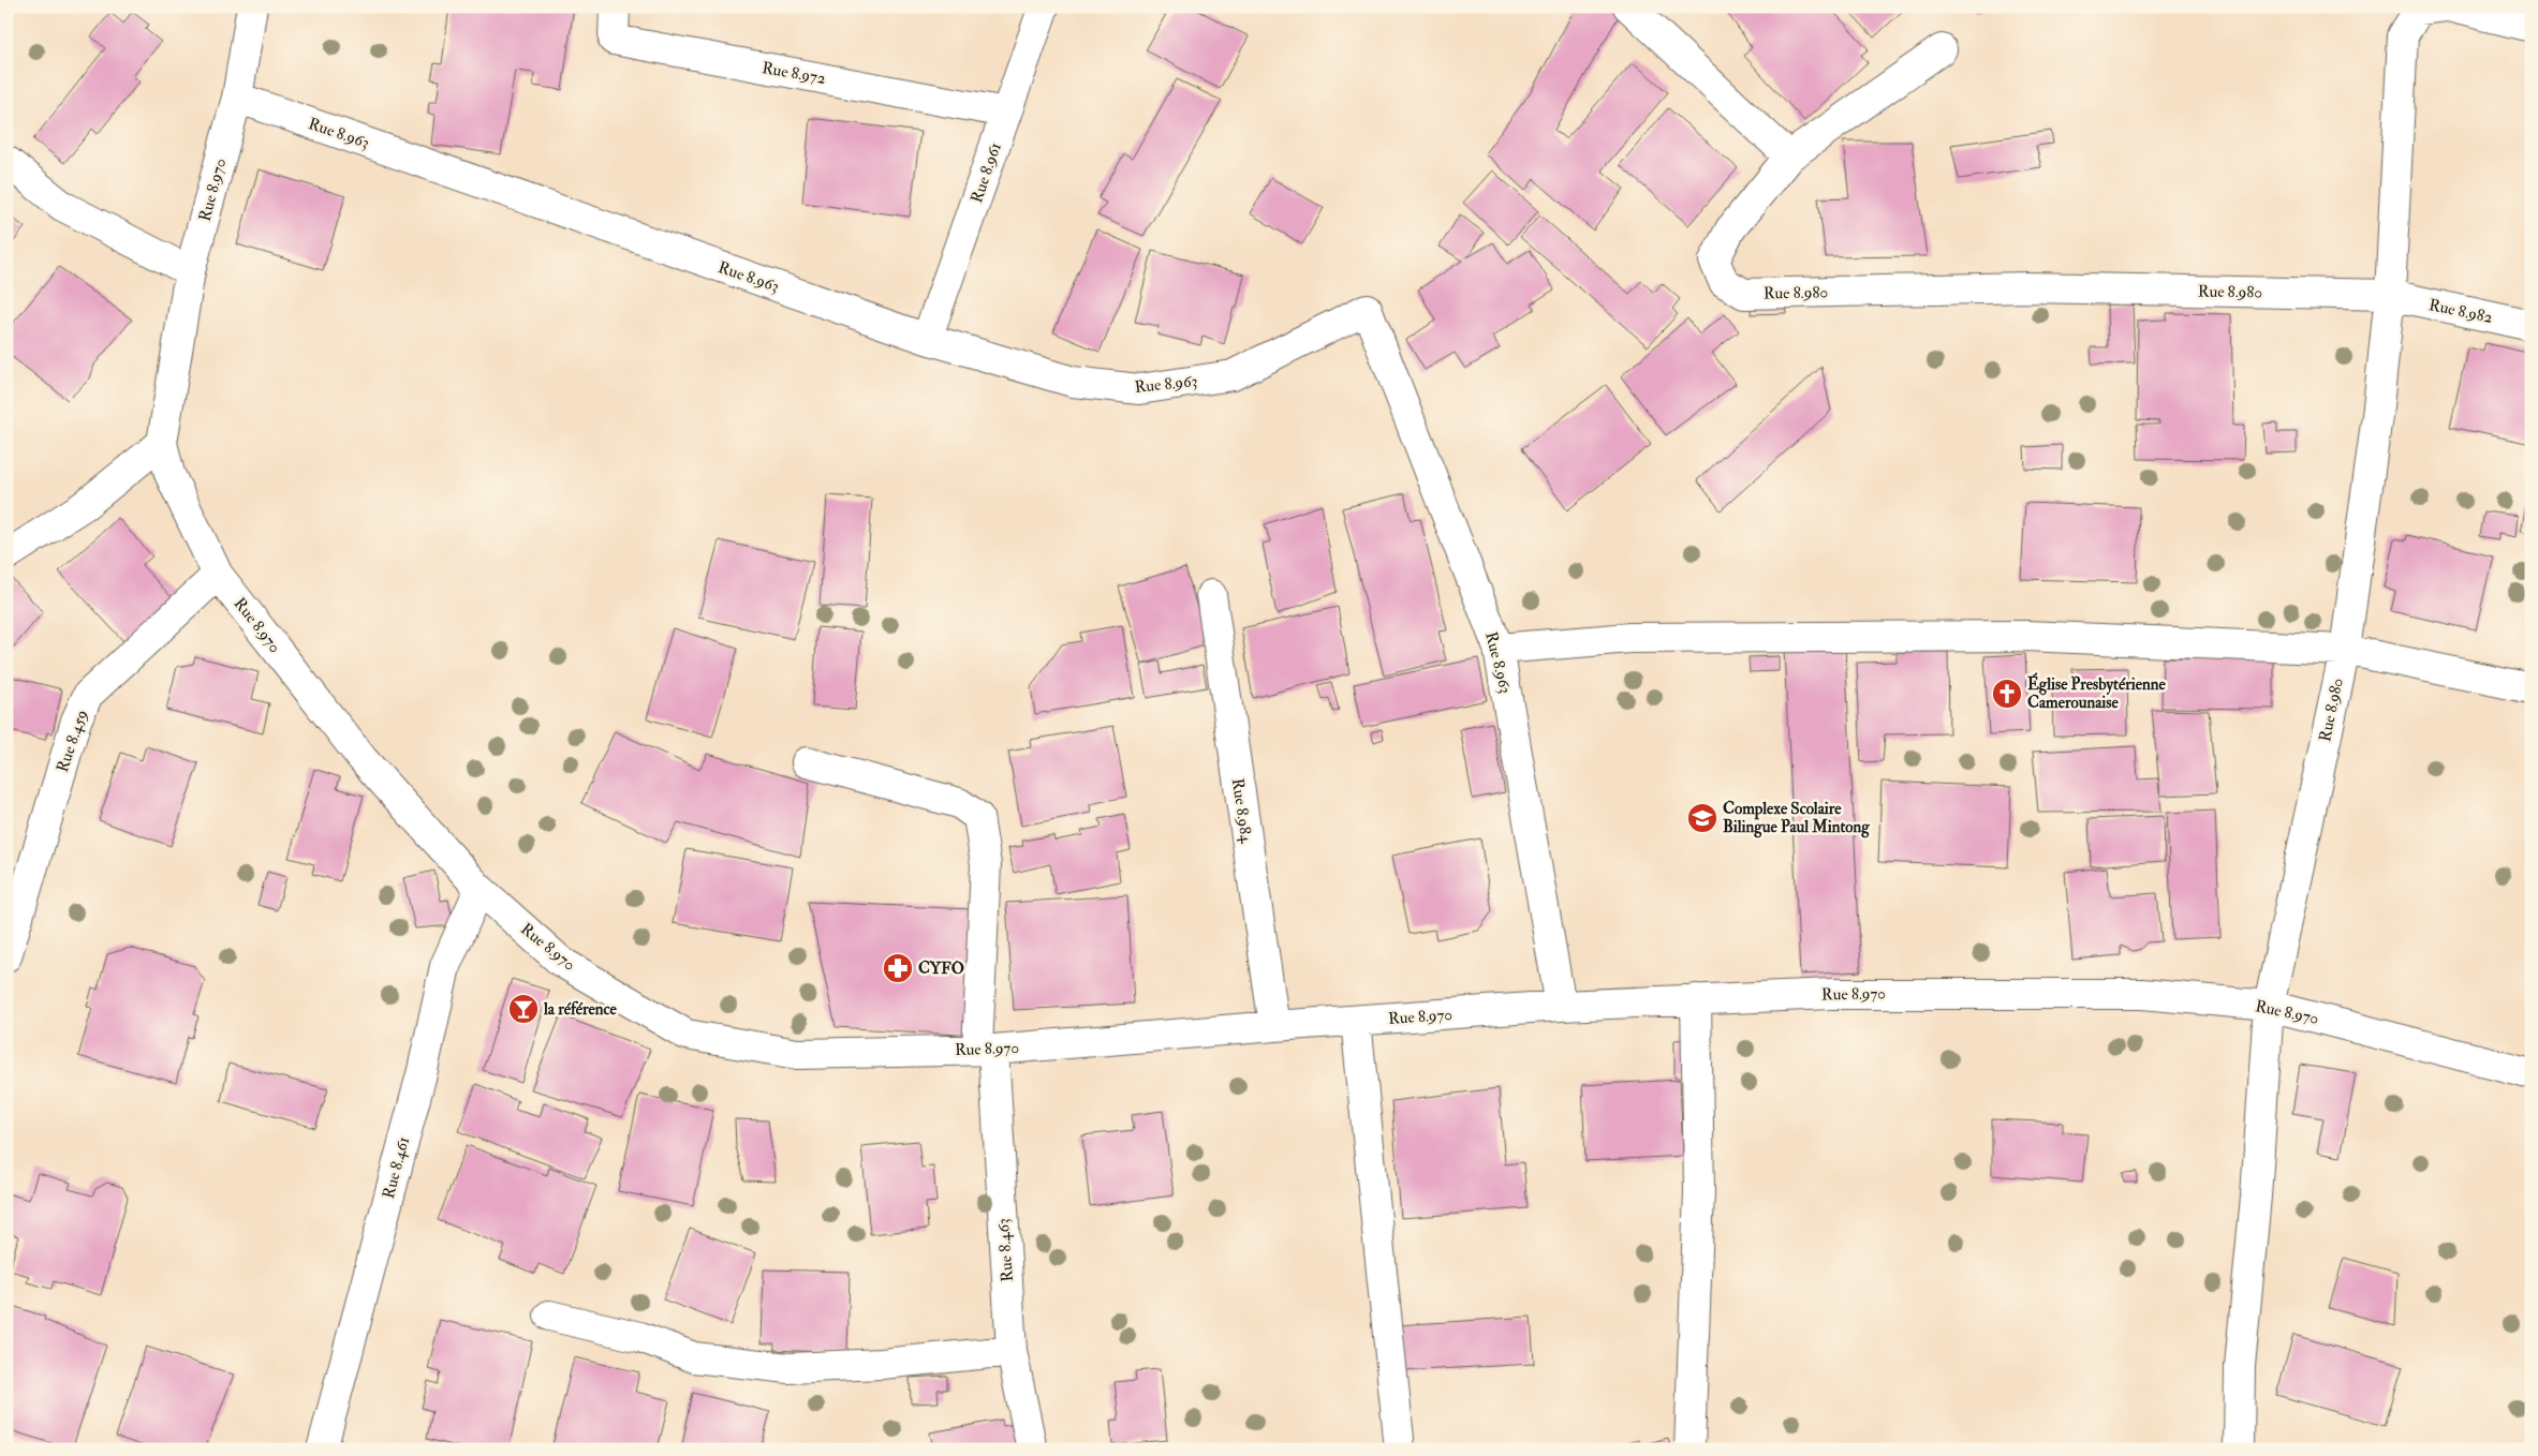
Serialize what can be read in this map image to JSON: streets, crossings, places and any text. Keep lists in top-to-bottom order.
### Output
{
  "streets": {
    "street": [
      "Rue 8.972",
      "Rue 8.963",
      "Rue 8.961",
      "Rue 8.970",
      "Rue 8.980",
      "Rue 8.982",
      "Rue 8.459",
      "Rue 8.984",
      "Rue 8.461",
      "Rue 8.463"
    ]
  },
  "crossings": [
    ["Rue 8.972", "Rue 8.961"],
    ["Rue 8.963", "Rue 8.961"],
    ["Rue 8.963", "Rue 8.970"],
    ["Rue 8.970", "Rue 8.980"],
    ["Rue 8.970", "Rue 8.459"],
    ["Rue 8.970", "Rue 8.984"],
    ["Rue 8.970", "Rue 8.461"],
    ["Rue 8.970", "Rue 8.463"],
    ["Rue 8.980", "Rue 8.982"]
  ],
  "places": {
    "church": ["Église Presbytérienne Camerounaise"],
    "school or university": ["Complexe Scolaire Bilingue Paul Mintong"],
    "pharmacy": ["CYFO"],
    "bar": ["la référence"]
  }
}
